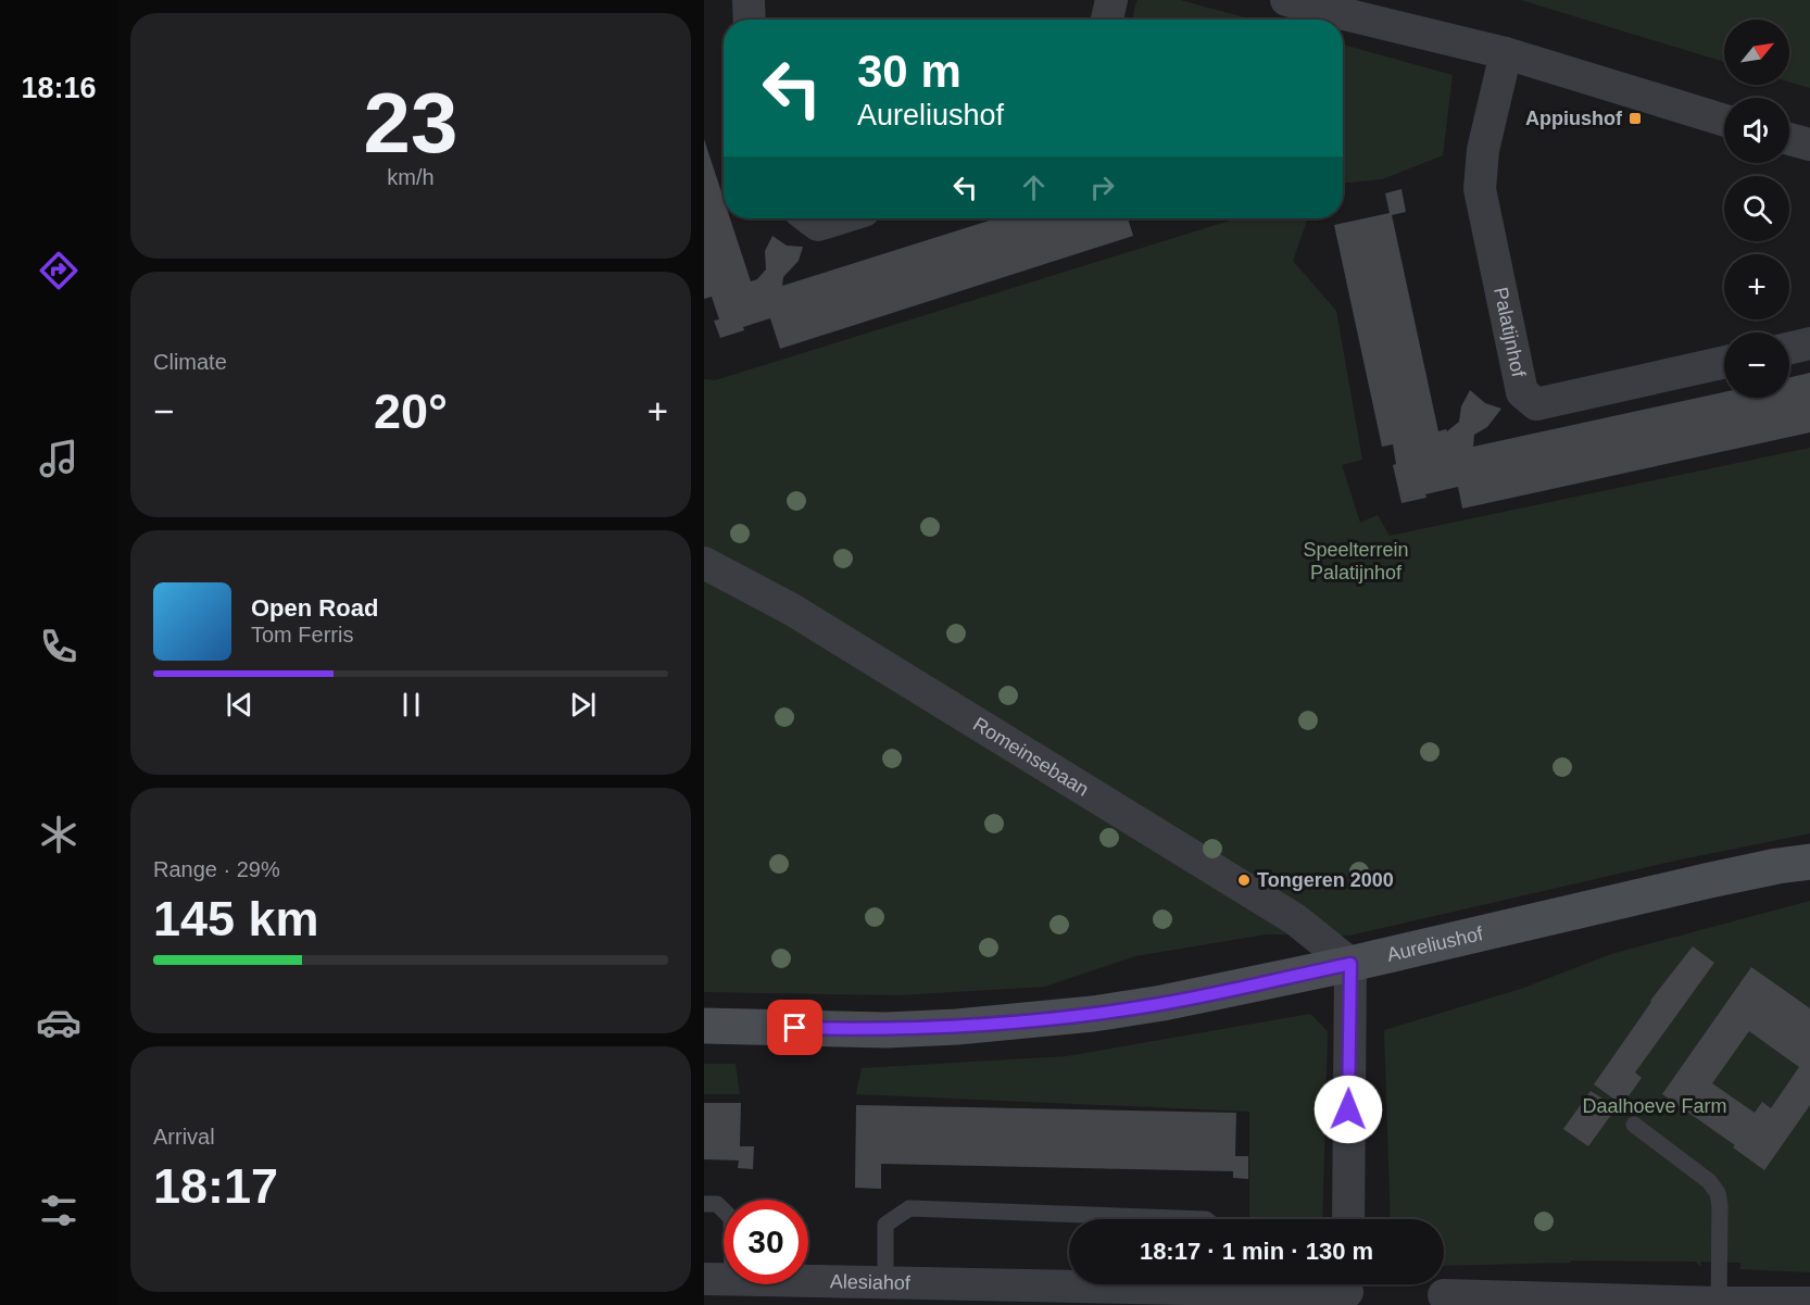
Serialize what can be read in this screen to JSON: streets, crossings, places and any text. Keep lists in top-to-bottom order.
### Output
{
  "streets": {
    "street": [
      "Palatijnhof",
      "Romeinsebaan",
      "Aureliushof",
      "Alesiahof"
    ]
  },
  "crossings": [
    ["Romeinsebaan", "Aureliushof"]
  ],
  "parks": ["Speelterrein Palatijnhof", "Daalhoeve Farm"],
  "places": {
    "transit": ["Appiushof"],
    "other": ["Tongeren 2000"]
  },
  "north": "top right",
  "page": {
    "tabs": "18:16",
    "tile": [
      ["23", "km/h"],
      "Climate",
      ["Range · 29%", "145 km"],
      ["Arrival", "18:17"]
    ],
    "map_buttons": ["+", "−"],
    "turn": ["30 m", "Aureliushof"],
    "heat": ["−", "20°", "+"],
    "song": ["Open Road", "Tom Ferris"],
    "limit": "30",
    "trip": "18:17 · 1 min · 130 m"
  }
}
